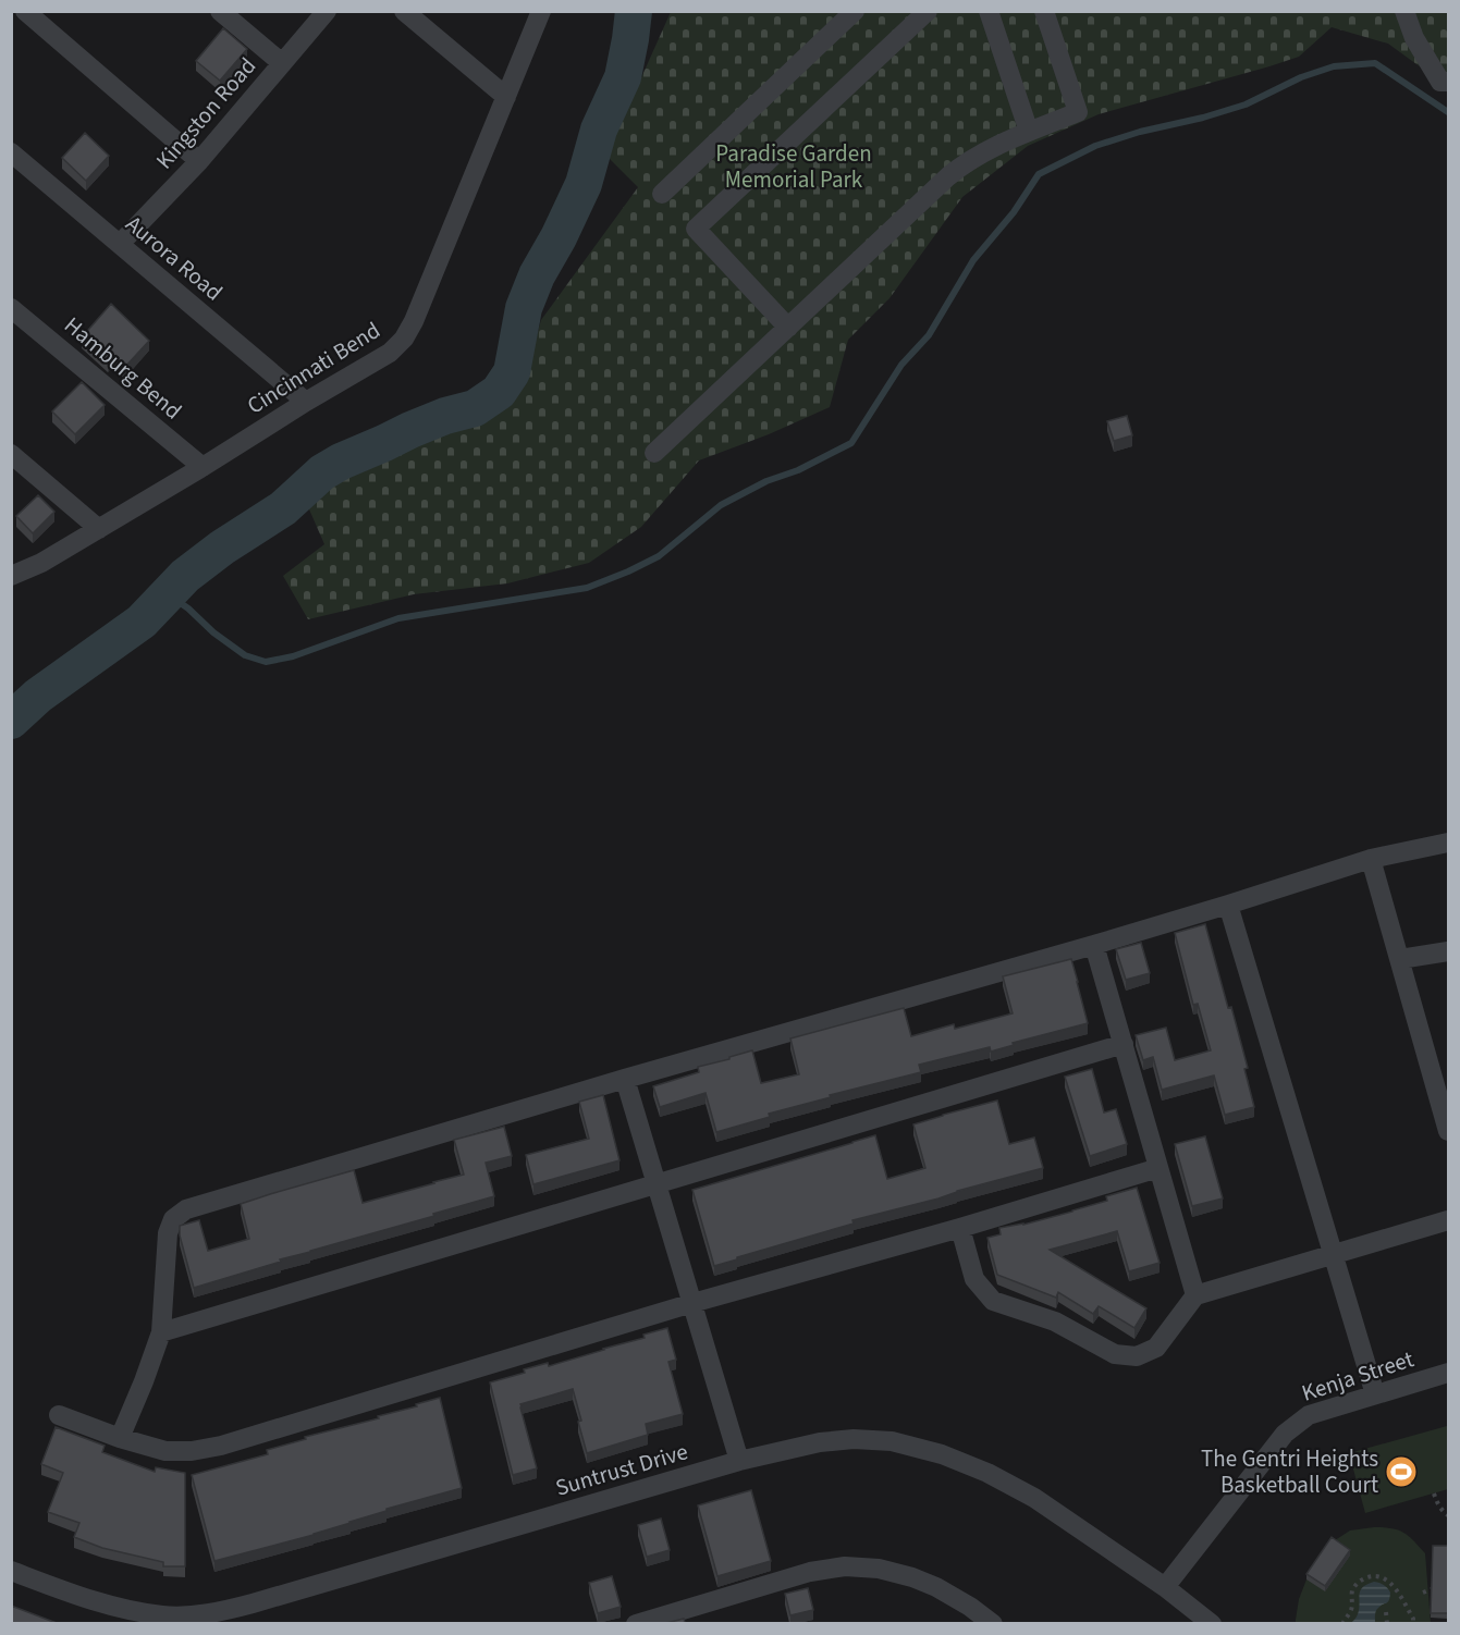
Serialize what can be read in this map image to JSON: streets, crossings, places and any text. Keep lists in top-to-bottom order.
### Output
{
  "streets": {
    "street": [
      "Kingston Road",
      "Aurora Road",
      "Hamburg Bend",
      "Cincinnati Bend",
      "Kenja Street",
      "Suntrust Drive"
    ]
  },
  "crossings": [
    ["Kingston Road", "Aurora Road"],
    ["Aurora Road", "Cincinnati Bend"],
    ["Hamburg Bend", "Cincinnati Bend"],
    ["Kenja Street", "Suntrust Drive"]
  ],
  "parks": ["Paradise Garden Memorial Park"],
  "places": {
    "sports": ["The Gentri Heights Basketball Court"]
  }
}
